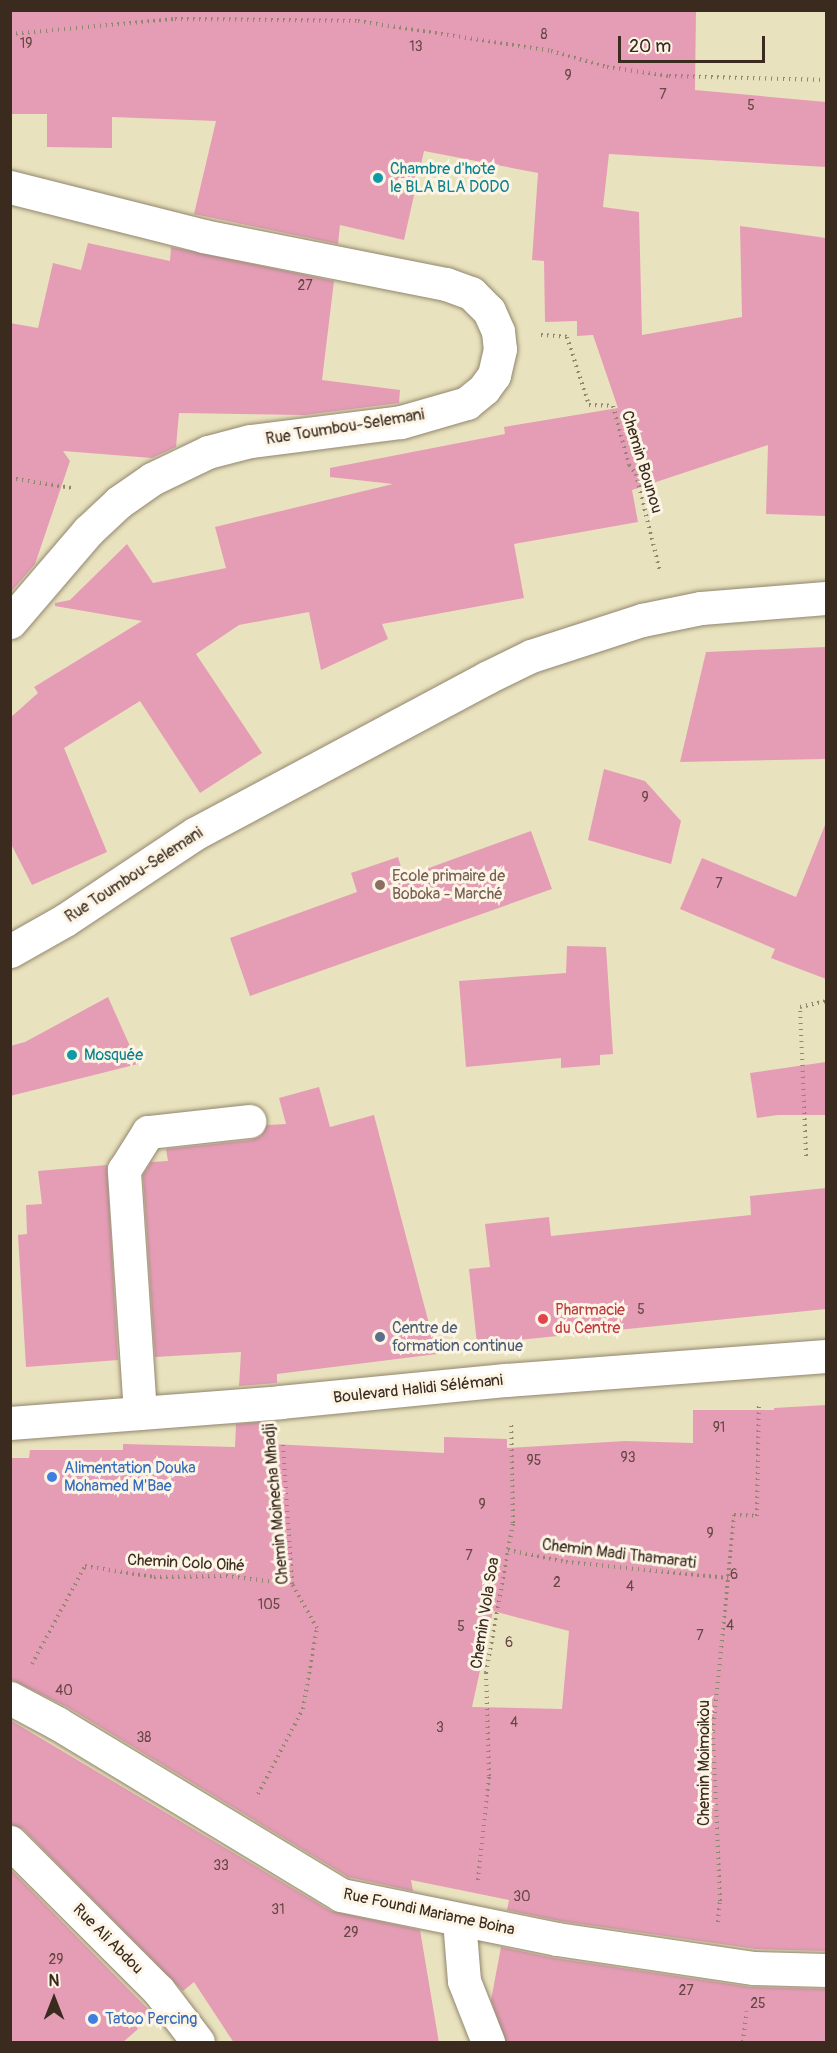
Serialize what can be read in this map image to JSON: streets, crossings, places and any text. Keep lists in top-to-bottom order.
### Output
{
  "streets": {
    "street": [
      "Rue Toumbou-Selemani",
      "Boulevard Halidi Sélémani",
      "Rue Foundi Mariame Boina",
      "Rue Ali Abdou"
    ],
    "path": [
      "Chemin Bounou",
      "Chemin Moinecha Mhadji",
      "Chemin Madi Thamarati",
      "Chemin Colo Oihé",
      "Chemin Vola Soa",
      "Chemin Moimoikou"
    ]
  },
  "crossings": [
    ["Rue Toumbou-Selemani", "Chemin Bounou"],
    ["Boulevard Halidi Sélémani", "Chemin Moinecha Mhadji"],
    ["Boulevard Halidi Sélémani", "Chemin Vola Soa"],
    ["Boulevard Halidi Sélémani", "Chemin Moimoikou"],
    ["Chemin Moinecha Mhadji", "Chemin Colo Oihé"],
    ["Chemin Moinecha Mhadji", "Rue Foundi Mariame Boina"],
    ["Chemin Madi Thamarati", "Chemin Vola Soa"],
    ["Chemin Madi Thamarati", "Chemin Moimoikou"],
    ["Chemin Colo Oihé", "Rue Foundi Mariame Boina"],
    ["Chemin Vola Soa", "Rue Foundi Mariame Boina"],
    ["Chemin Moimoikou", "Rue Foundi Mariame Boina"]
  ],
  "places": [
    "Chambre d'hote le BLA BLA DODO",
    "Ecole primaire de Boboka - Marché",
    "Mosquée",
    "Pharmacie du Centre",
    "Centre de formation continue",
    "Alimentation Douka Mohamed M'Bae",
    "Tatoo Percing"
  ],
  "house_numbers": [
    "8",
    "19",
    "13",
    "9",
    "7",
    "5",
    "27",
    "9",
    "7",
    "5",
    "91",
    "93",
    "95",
    "9",
    "9",
    "7",
    "6",
    "2",
    "4",
    "105",
    "4",
    "5",
    "7",
    "6",
    "40",
    "4",
    "3",
    "38",
    "33",
    "30",
    "31",
    "29",
    "29",
    "27",
    "25"
  ],
  "scale_bar": "20 m",
  "north": "top"
}
